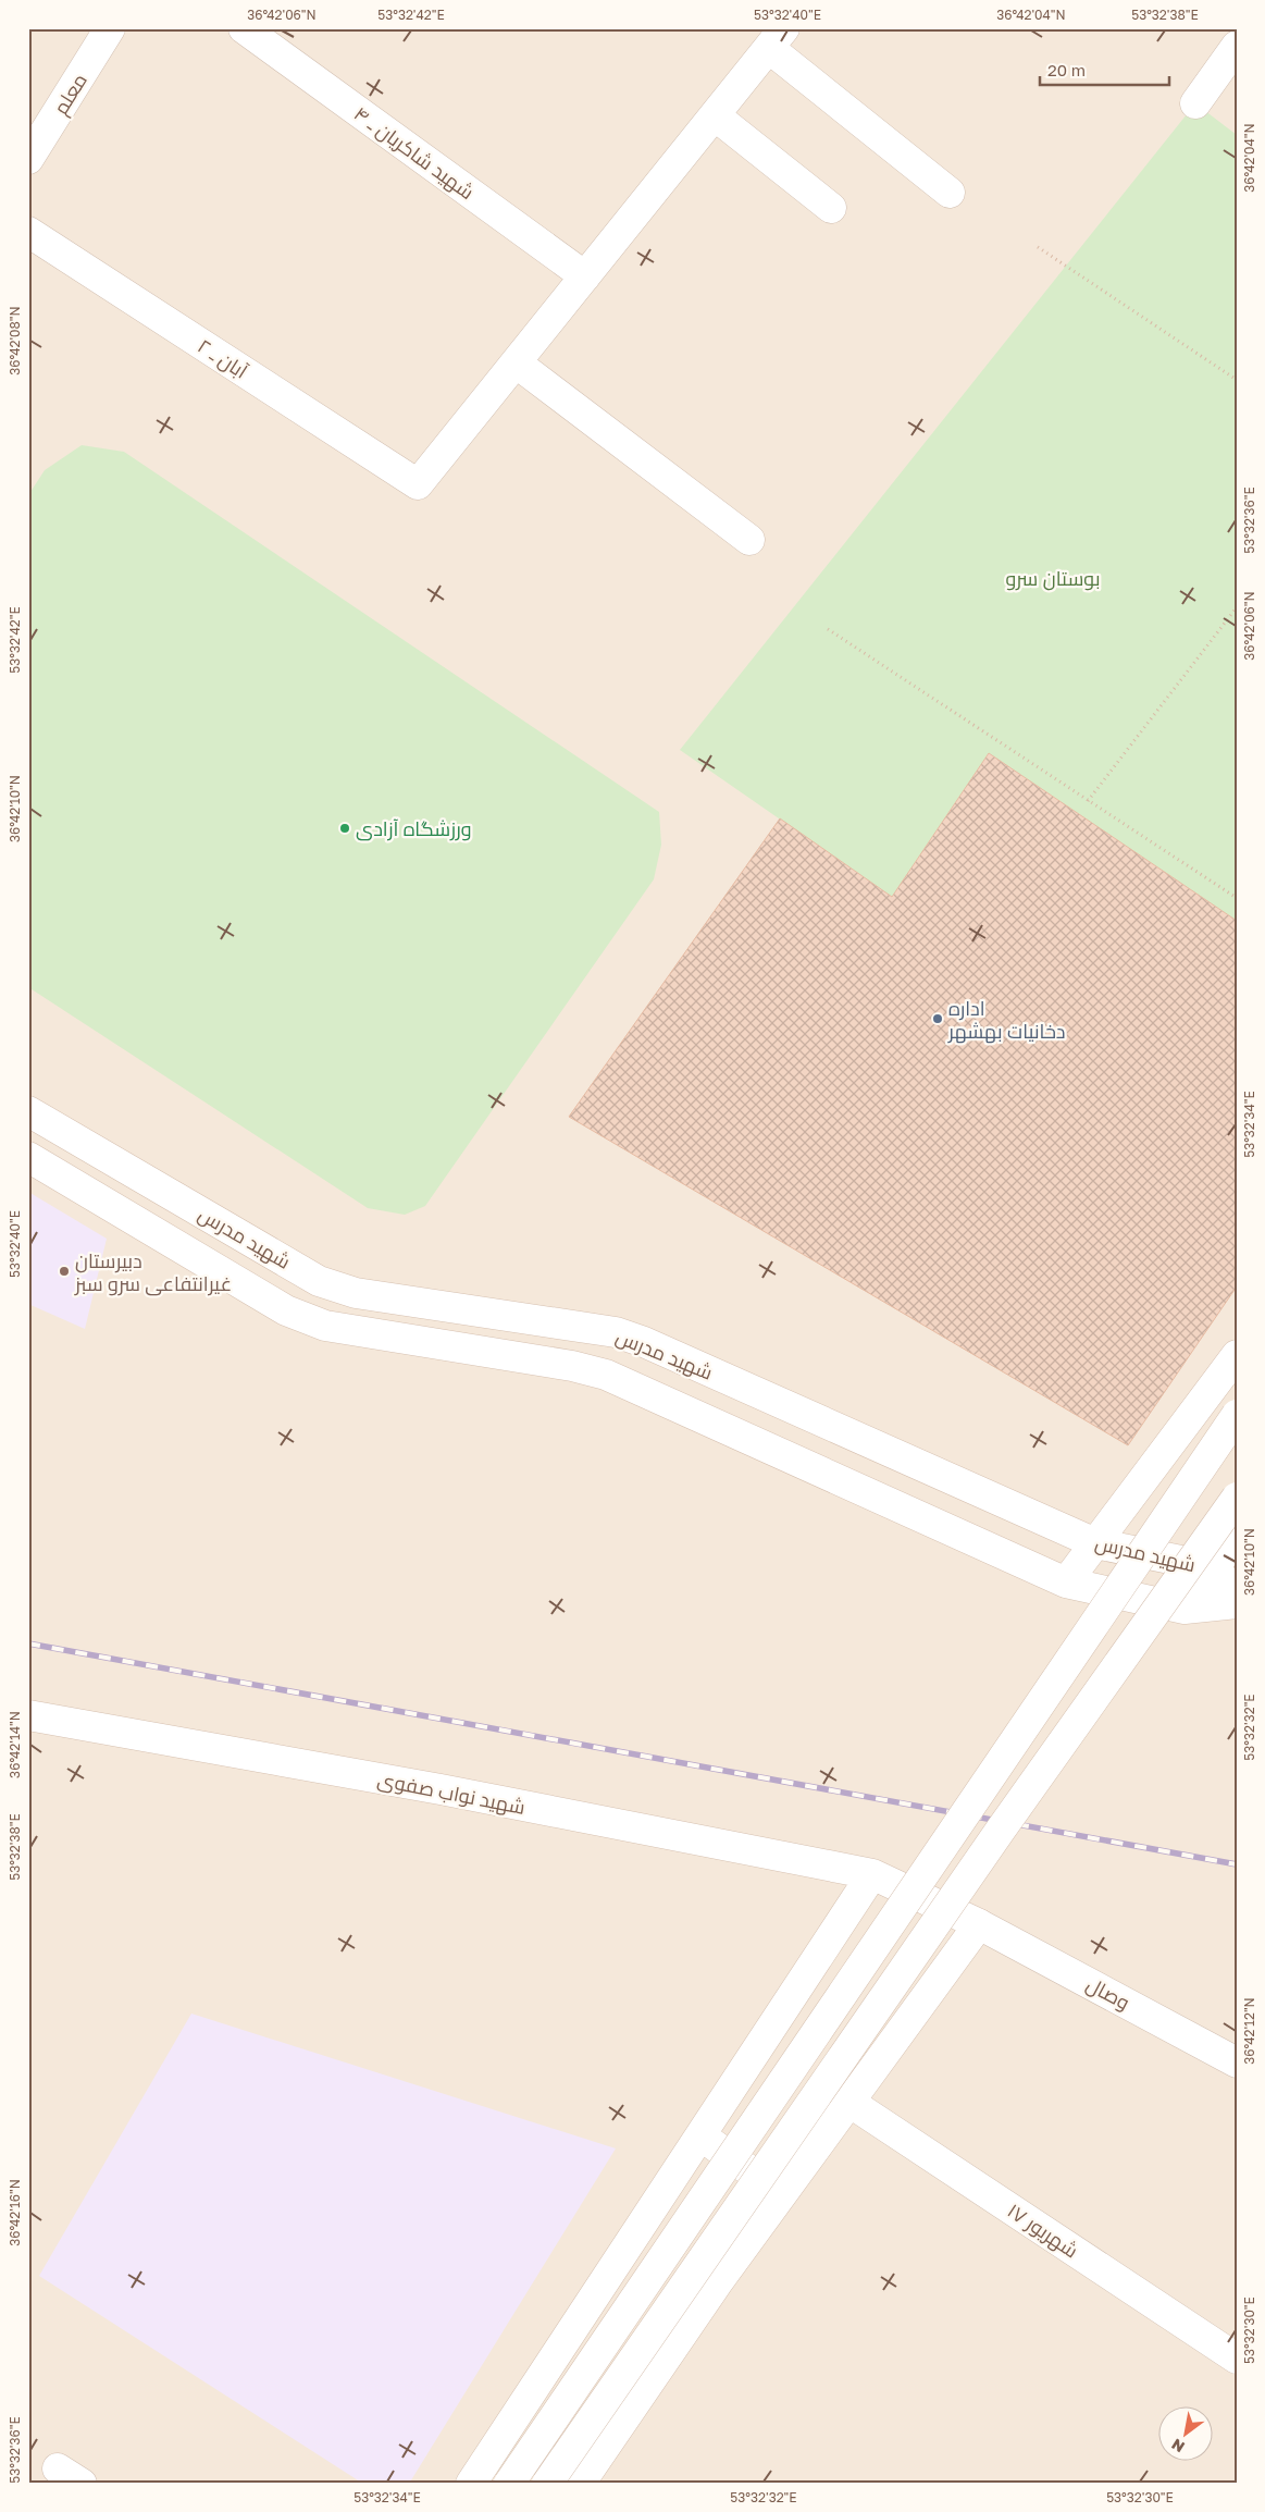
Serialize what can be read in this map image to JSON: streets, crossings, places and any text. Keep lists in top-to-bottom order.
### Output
{
  "streets": {
    "street": [
      "معلم",
      "شهید شاکریان ـ ۴",
      "آبان ـ ۲",
      "شهید مدرس",
      "شهید نواب صفوی",
      "وصال",
      "۱۷ شهریور"
    ]
  },
  "crossings": [
    ["شهید نواب صفوی", "وصال"]
  ],
  "parks": ["بوستان سرو"],
  "places": ["ورزشگاه آزادی", "اداره دخانیات بهشهر", "دبیرستان غیرانتفاعی سرو سبز"],
  "scale_bar": "20 m",
  "north": "bottom left",
  "coordinates": [
    "36°42'06\"N",
    "53°32'42\"E",
    "53°32'40\"E",
    "36°42'04\"N",
    "53°32'38\"E",
    "36°42'08\"N",
    "53°32'36\"E",
    "36°42'10\"N",
    "53°32'34\"E",
    "53°32'32\"E",
    "36°42'14\"N",
    "36°42'12\"N",
    "36°42'16\"N",
    "53°32'30\"E"
  ]
}
